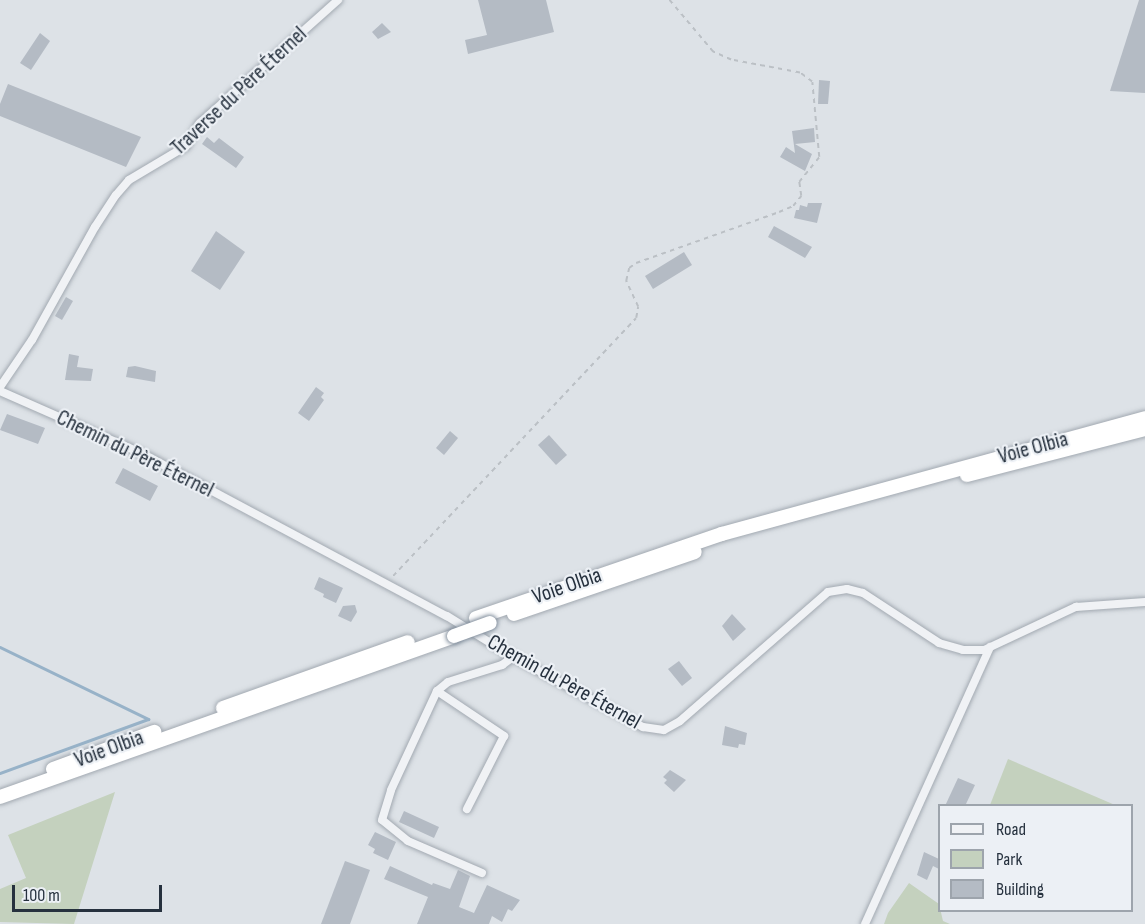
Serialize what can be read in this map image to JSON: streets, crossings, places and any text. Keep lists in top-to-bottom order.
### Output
{
  "streets": {
    "highway": ["Voie Olbia"],
    "street": ["Traverse du Père Éternel", "Chemin du Père Éternel"]
  },
  "crossings": [
    ["Traverse du Père Éternel", "Chemin du Père Éternel"]
  ],
  "legend": ["Road", "Park", "Building"],
  "scale_bar": "100 m"
}
